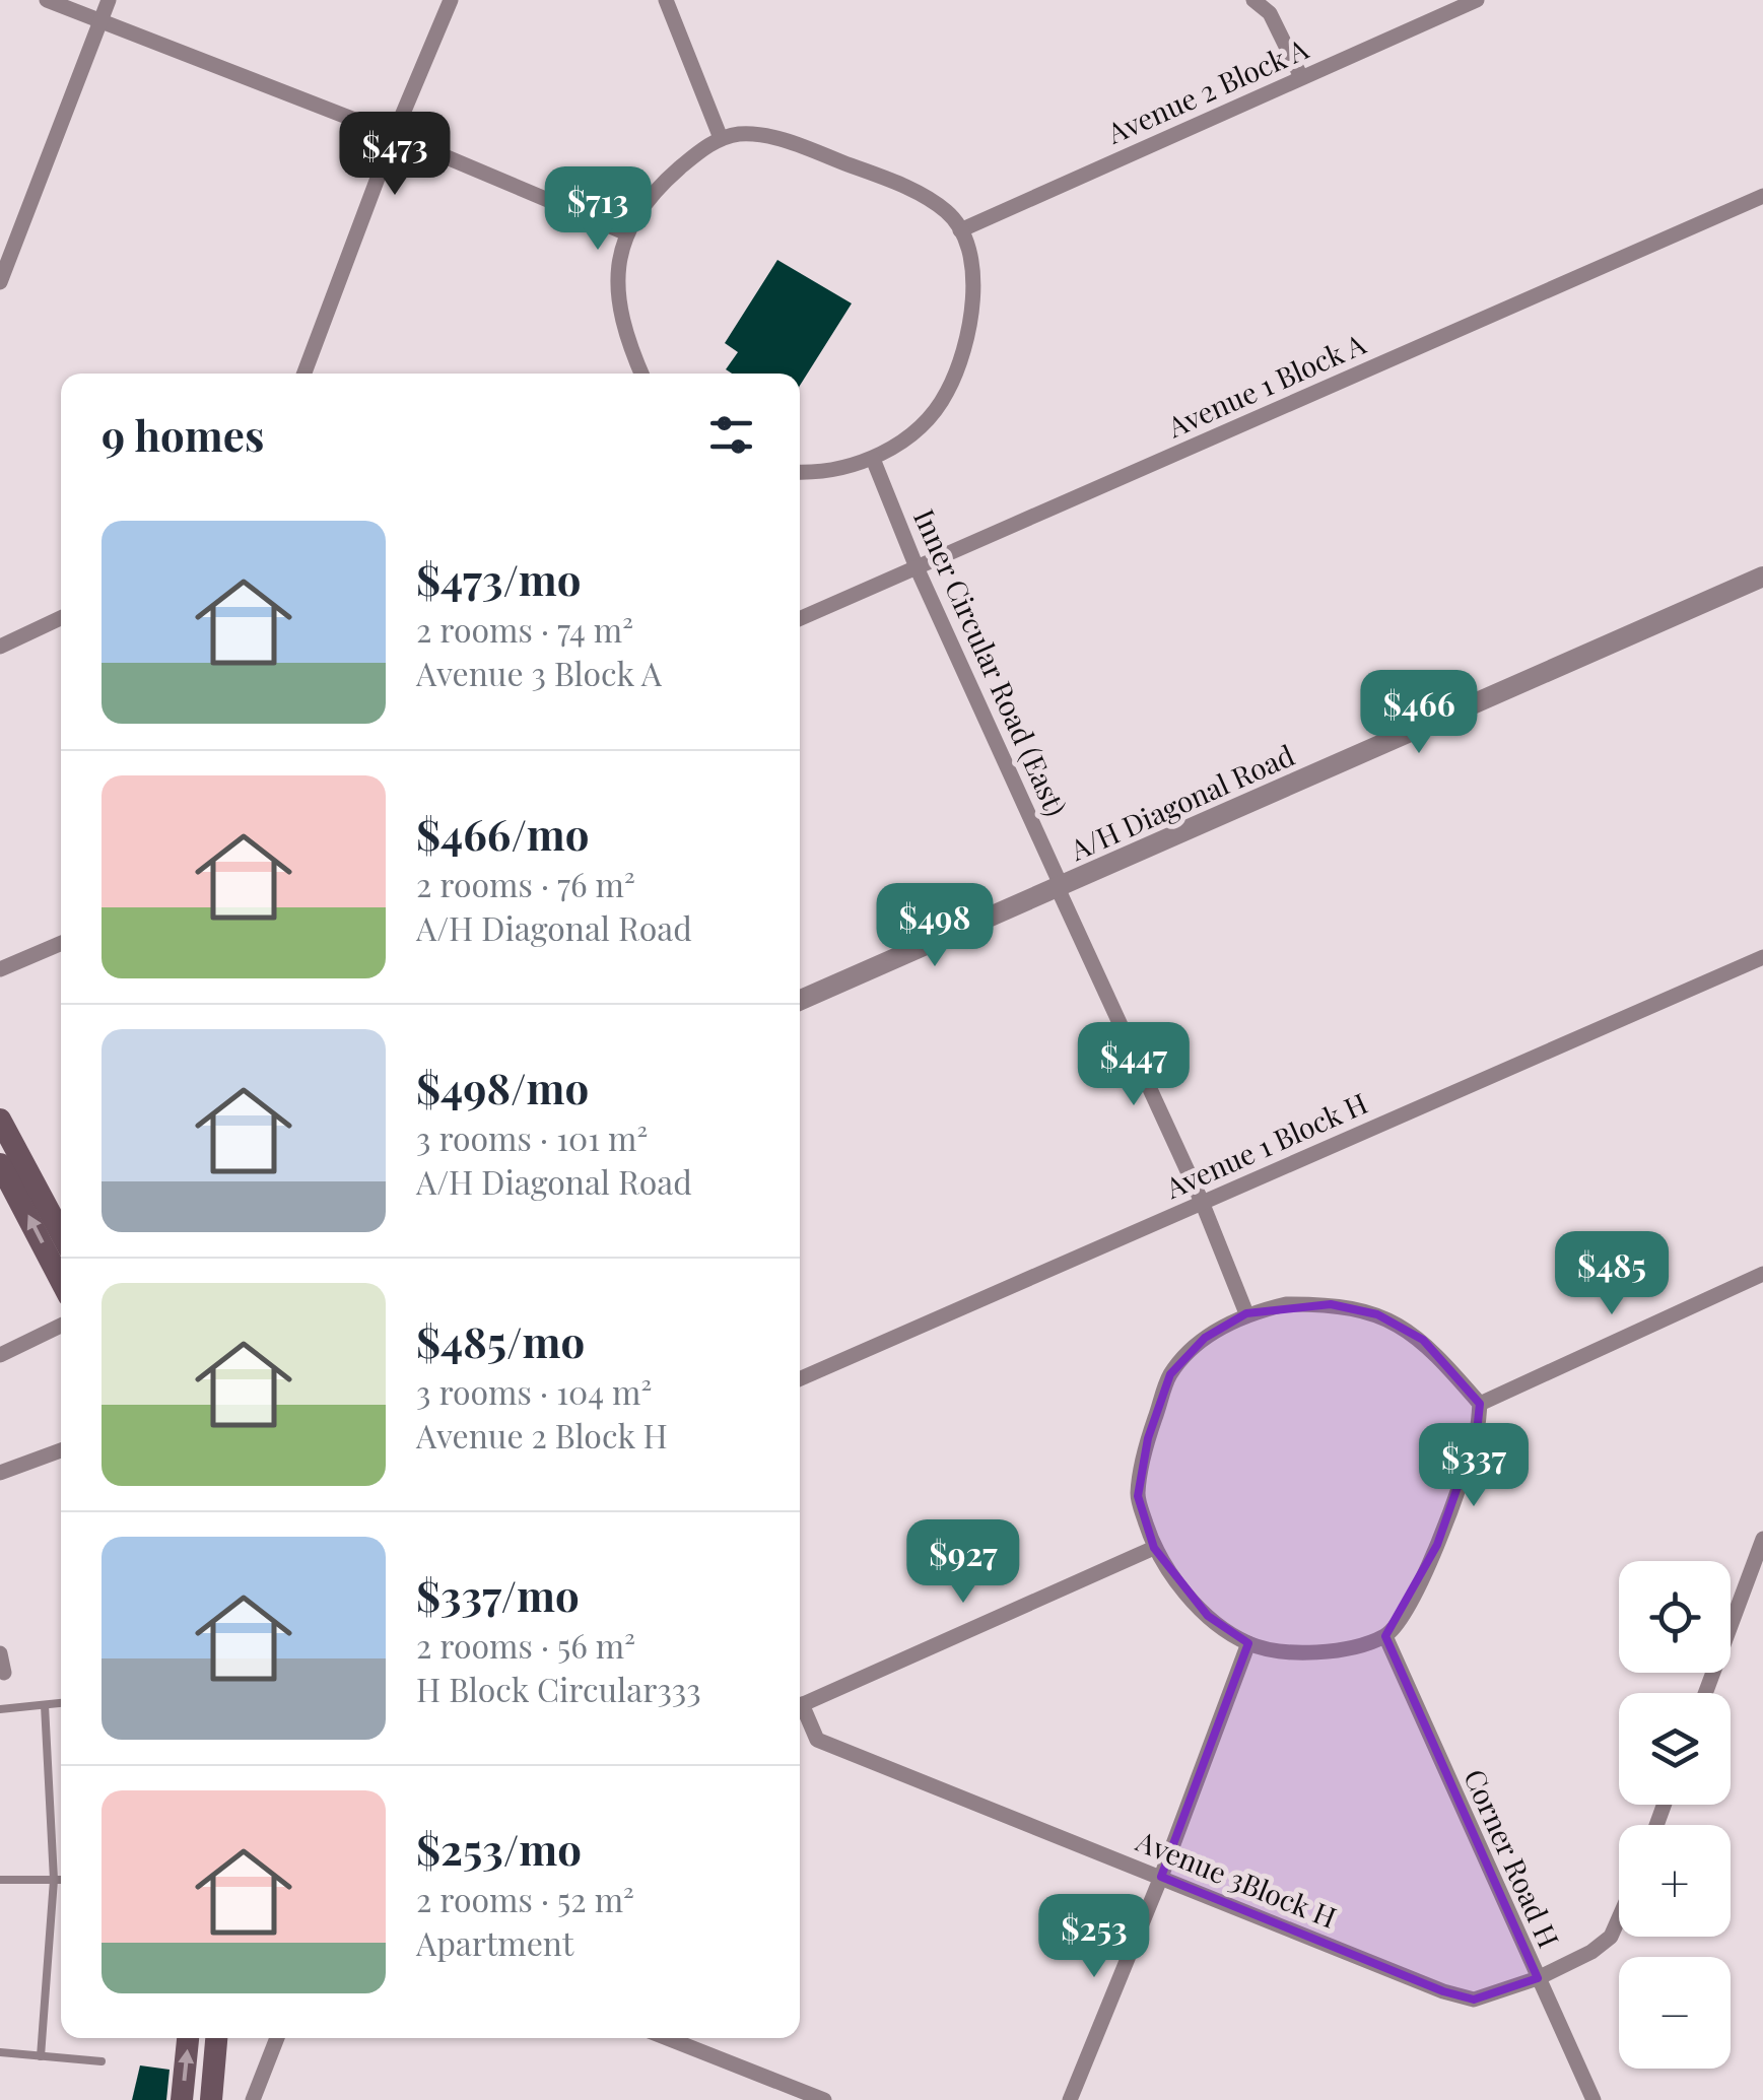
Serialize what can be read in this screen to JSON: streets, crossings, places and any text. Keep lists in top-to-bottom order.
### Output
{
  "streets": {
    "street": [
      "Avenue 2 Block A",
      "Avenue 1 Block A",
      "Inner Circular Road (East)",
      "A/H Diagonal Road",
      "Avenue 1 Block H",
      "Corner Road H",
      "Avenue 3Block H"
    ]
  },
  "crossings": [
    ["Avenue 1 Block A", "Inner Circular Road (East)"],
    ["Inner Circular Road (East)", "A/H Diagonal Road"],
    ["Inner Circular Road (East)", "Avenue 1 Block H"],
    ["Inner Circular Road (East)", "Corner Road H"],
    ["Corner Road H", "Avenue 3Block H"]
  ],
  "page": {
    "price": [
      "$473",
      "$713",
      "$466",
      "$498",
      "$447",
      "$485",
      "$337",
      "$927",
      "$253"
    ],
    "heading": "9 homes",
    "list": [
      {
        "name": "$473/mo",
        "note": "2 rooms · 74 m² · Avenue 3 Block A"
      },
      {
        "name": "$466/mo",
        "note": "2 rooms · 76 m² · A/H Diagonal Road"
      },
      {
        "name": "$498/mo",
        "note": "3 rooms · 101 m² · A/H Diagonal Road"
      },
      {
        "name": "$485/mo",
        "note": "3 rooms · 104 m² · Avenue 2 Block H"
      },
      {
        "name": "$337/mo",
        "note": "2 rooms · 56 m² · H Block Circular333"
      },
      {
        "name": "$253/mo",
        "note": "2 rooms · 52 m² · Apartment"
      }
    ],
    "map_buttons": ["+", "−"]
  }
}
